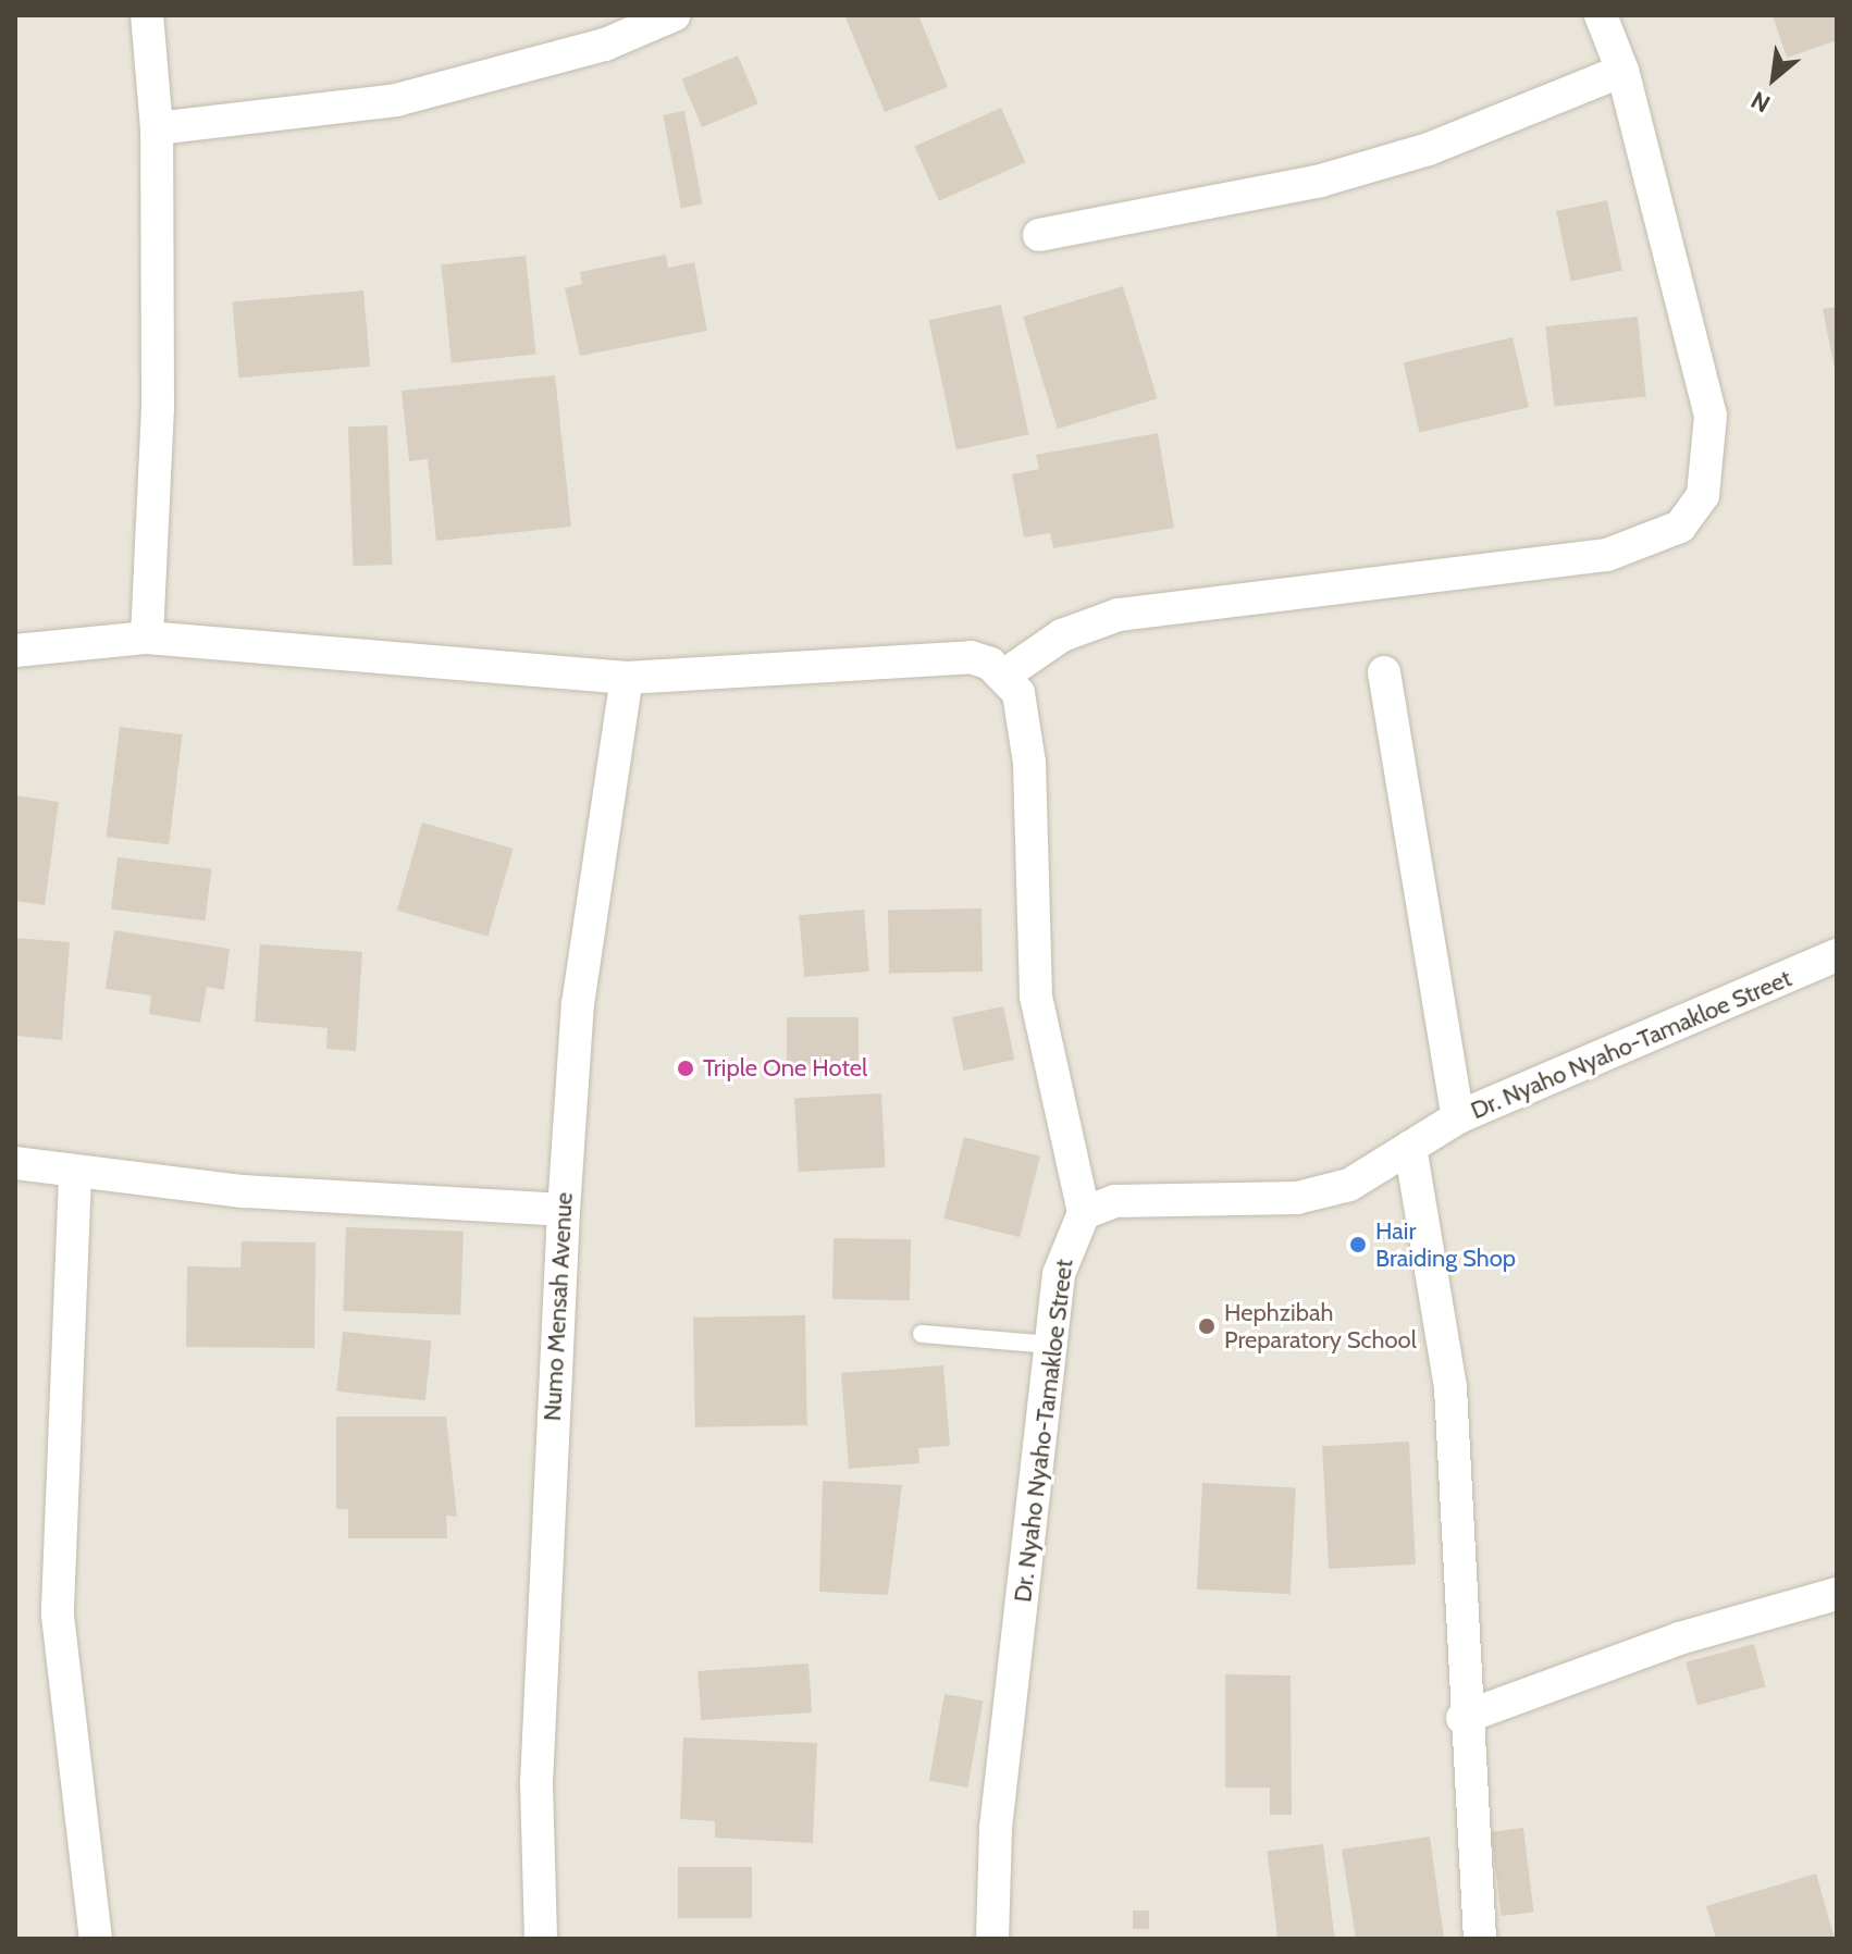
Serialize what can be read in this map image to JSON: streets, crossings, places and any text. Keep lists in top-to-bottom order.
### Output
{
  "streets": {
    "street": ["Dr. Nyaho Nyaho-Tamakloe Street", "Numo Mensah Avenue"]
  },
  "places": ["Triple One Hotel", "Hair Braiding Shop", "Hephzibah Preparatory School"],
  "north": "bottom left"
}
